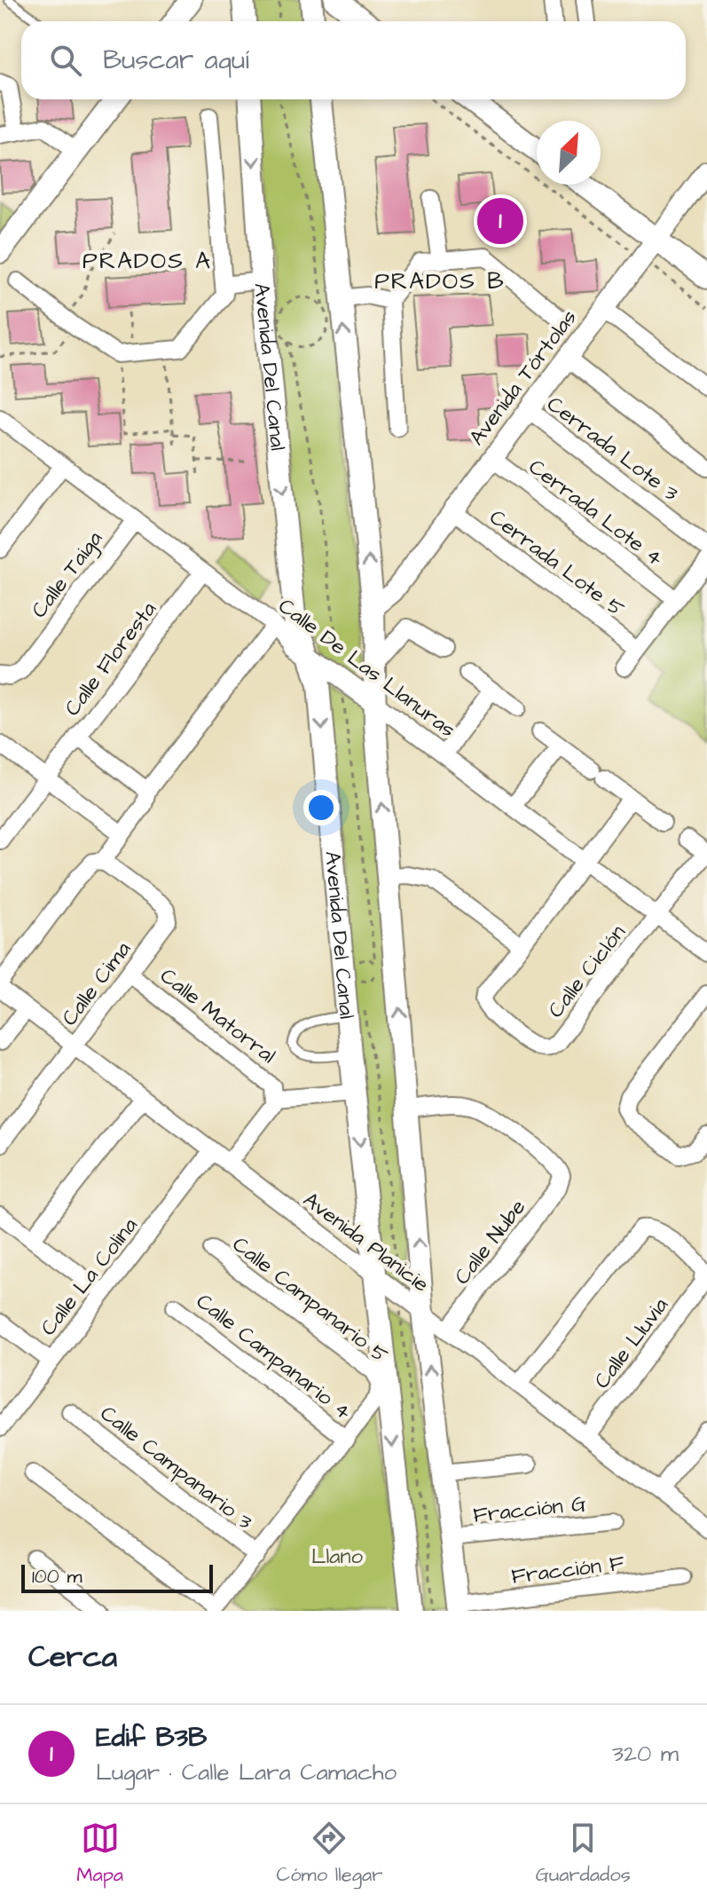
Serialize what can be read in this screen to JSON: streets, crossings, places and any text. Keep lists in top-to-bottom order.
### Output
{
  "streets": {
    "main road": ["Avenida Del Canal"],
    "street": [
      "Avenida Tórtolas",
      "Cerrada Lote 3",
      "Cerrada Lote 4",
      "Cerrada Lote 5",
      "Calle Taiga",
      "Calle Floresta",
      "Calle De Las Llanuras",
      "Calle Ciclón",
      "Calle Cima",
      "Calle Matorral",
      "Avenida Planicie",
      "Calle Nube",
      "Calle La Colina",
      "Calle Campanario 5",
      "Calle Lluvia",
      "Calle Campanario 4",
      "Calle Campanario 3",
      "Fracción G",
      "Fracción F"
    ]
  },
  "crossings": [
    ["Avenida Del Canal", "Calle De Las Llanuras"],
    ["Avenida Del Canal", "Avenida Planicie"],
    ["Avenida Tórtolas", "Cerrada Lote 3"],
    ["Avenida Tórtolas", "Cerrada Lote 4"],
    ["Avenida Tórtolas", "Cerrada Lote 5"],
    ["Calle Taiga", "Calle De Las Llanuras"],
    ["Calle Floresta", "Calle De Las Llanuras"],
    ["Calle De Las Llanuras", "Calle Ciclón"],
    ["Calle Cima", "Calle Matorral"],
    ["Calle Cima", "Avenida Planicie"],
    ["Avenida Planicie", "Calle Nube"],
    ["Avenida Planicie", "Calle La Colina"],
    ["Avenida Planicie", "Calle Lluvia"],
    ["Calle Campanario 5", "Calle Campanario 4"]
  ],
  "districts": ["PRADOS A", "PRADOS B"],
  "parks": ["Llano"],
  "scale_bar": "100 m",
  "north": "top right",
  "page": {
    "search": "Buscar aquí",
    "pins": "1",
    "scale": "100 m",
    "heading": "Cerca",
    "list": [
      {
        "mark": "1",
        "name": "Edif B3B",
        "note": "Lugar · Calle Lara Camacho",
        "value": "320 m"
      }
    ],
    "nav": ["Mapa", "Cómo llegar", "Guardados"]
  }
}
